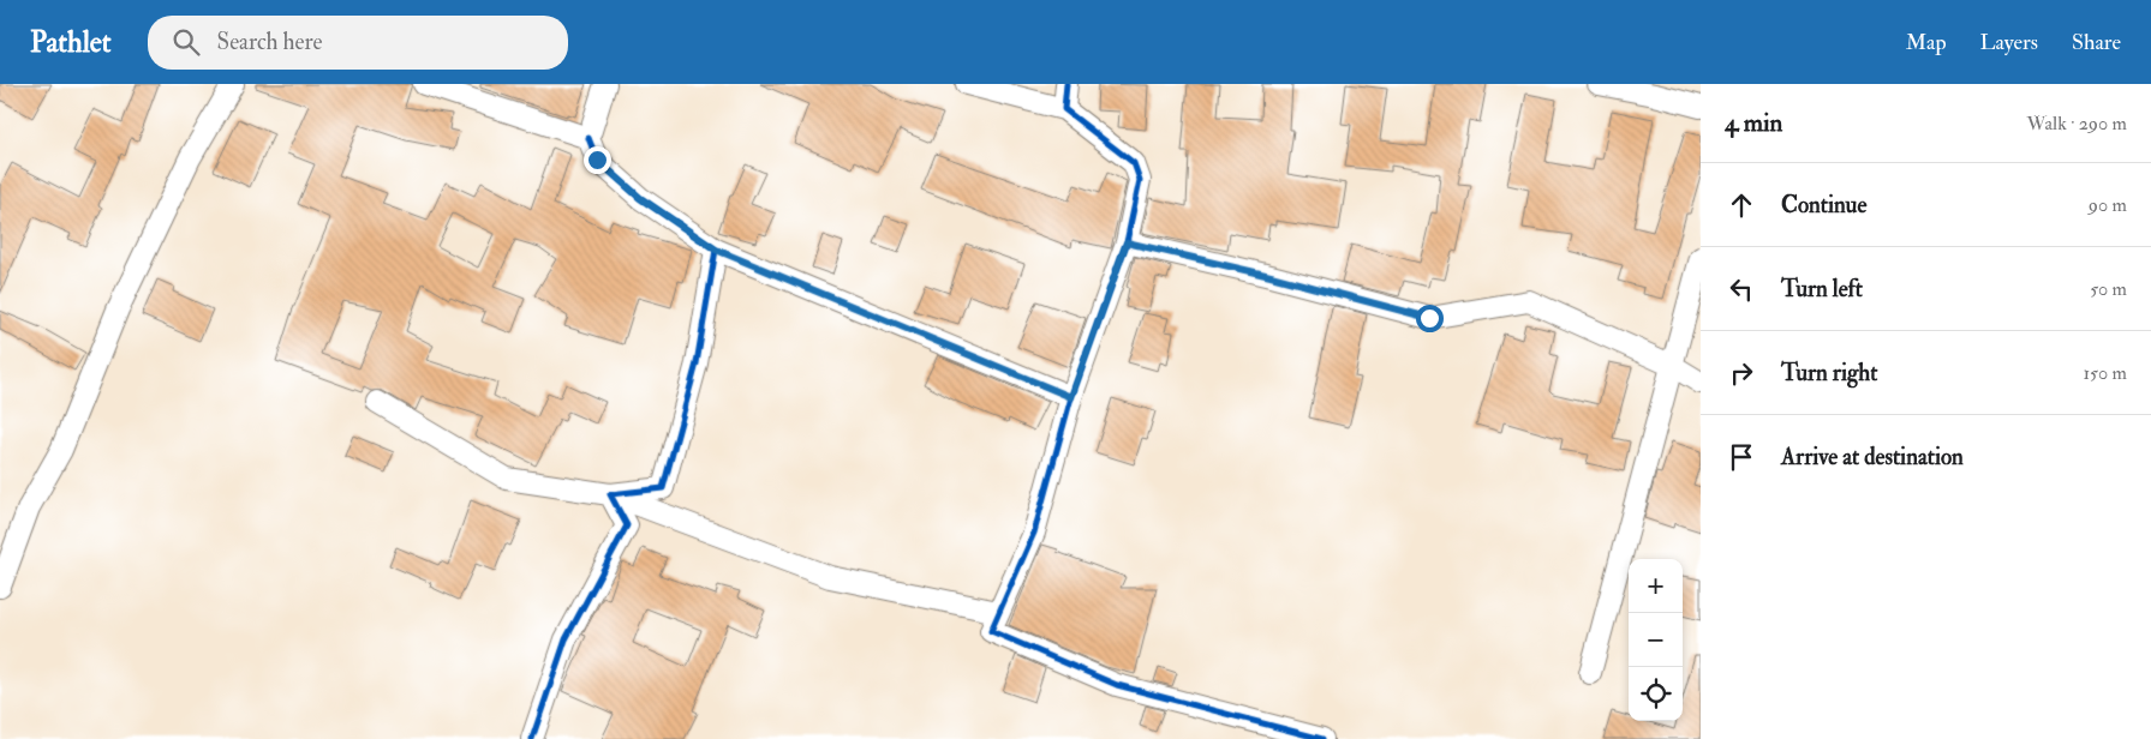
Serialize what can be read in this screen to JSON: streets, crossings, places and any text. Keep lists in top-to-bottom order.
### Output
{
  "page": {
    "header": "Pathlet",
    "search": "Search here",
    "nav": ["Map", "Layers", "Share"],
    "heading": ["4 min", "Walk · 290 m"],
    "list": [
      ["Continue", "90 m"],
      ["Turn left", "50 m"],
      ["Turn right", "150 m"],
      "Arrive at destination"
    ],
    "map_buttons": ["+", "−"]
  }
}
